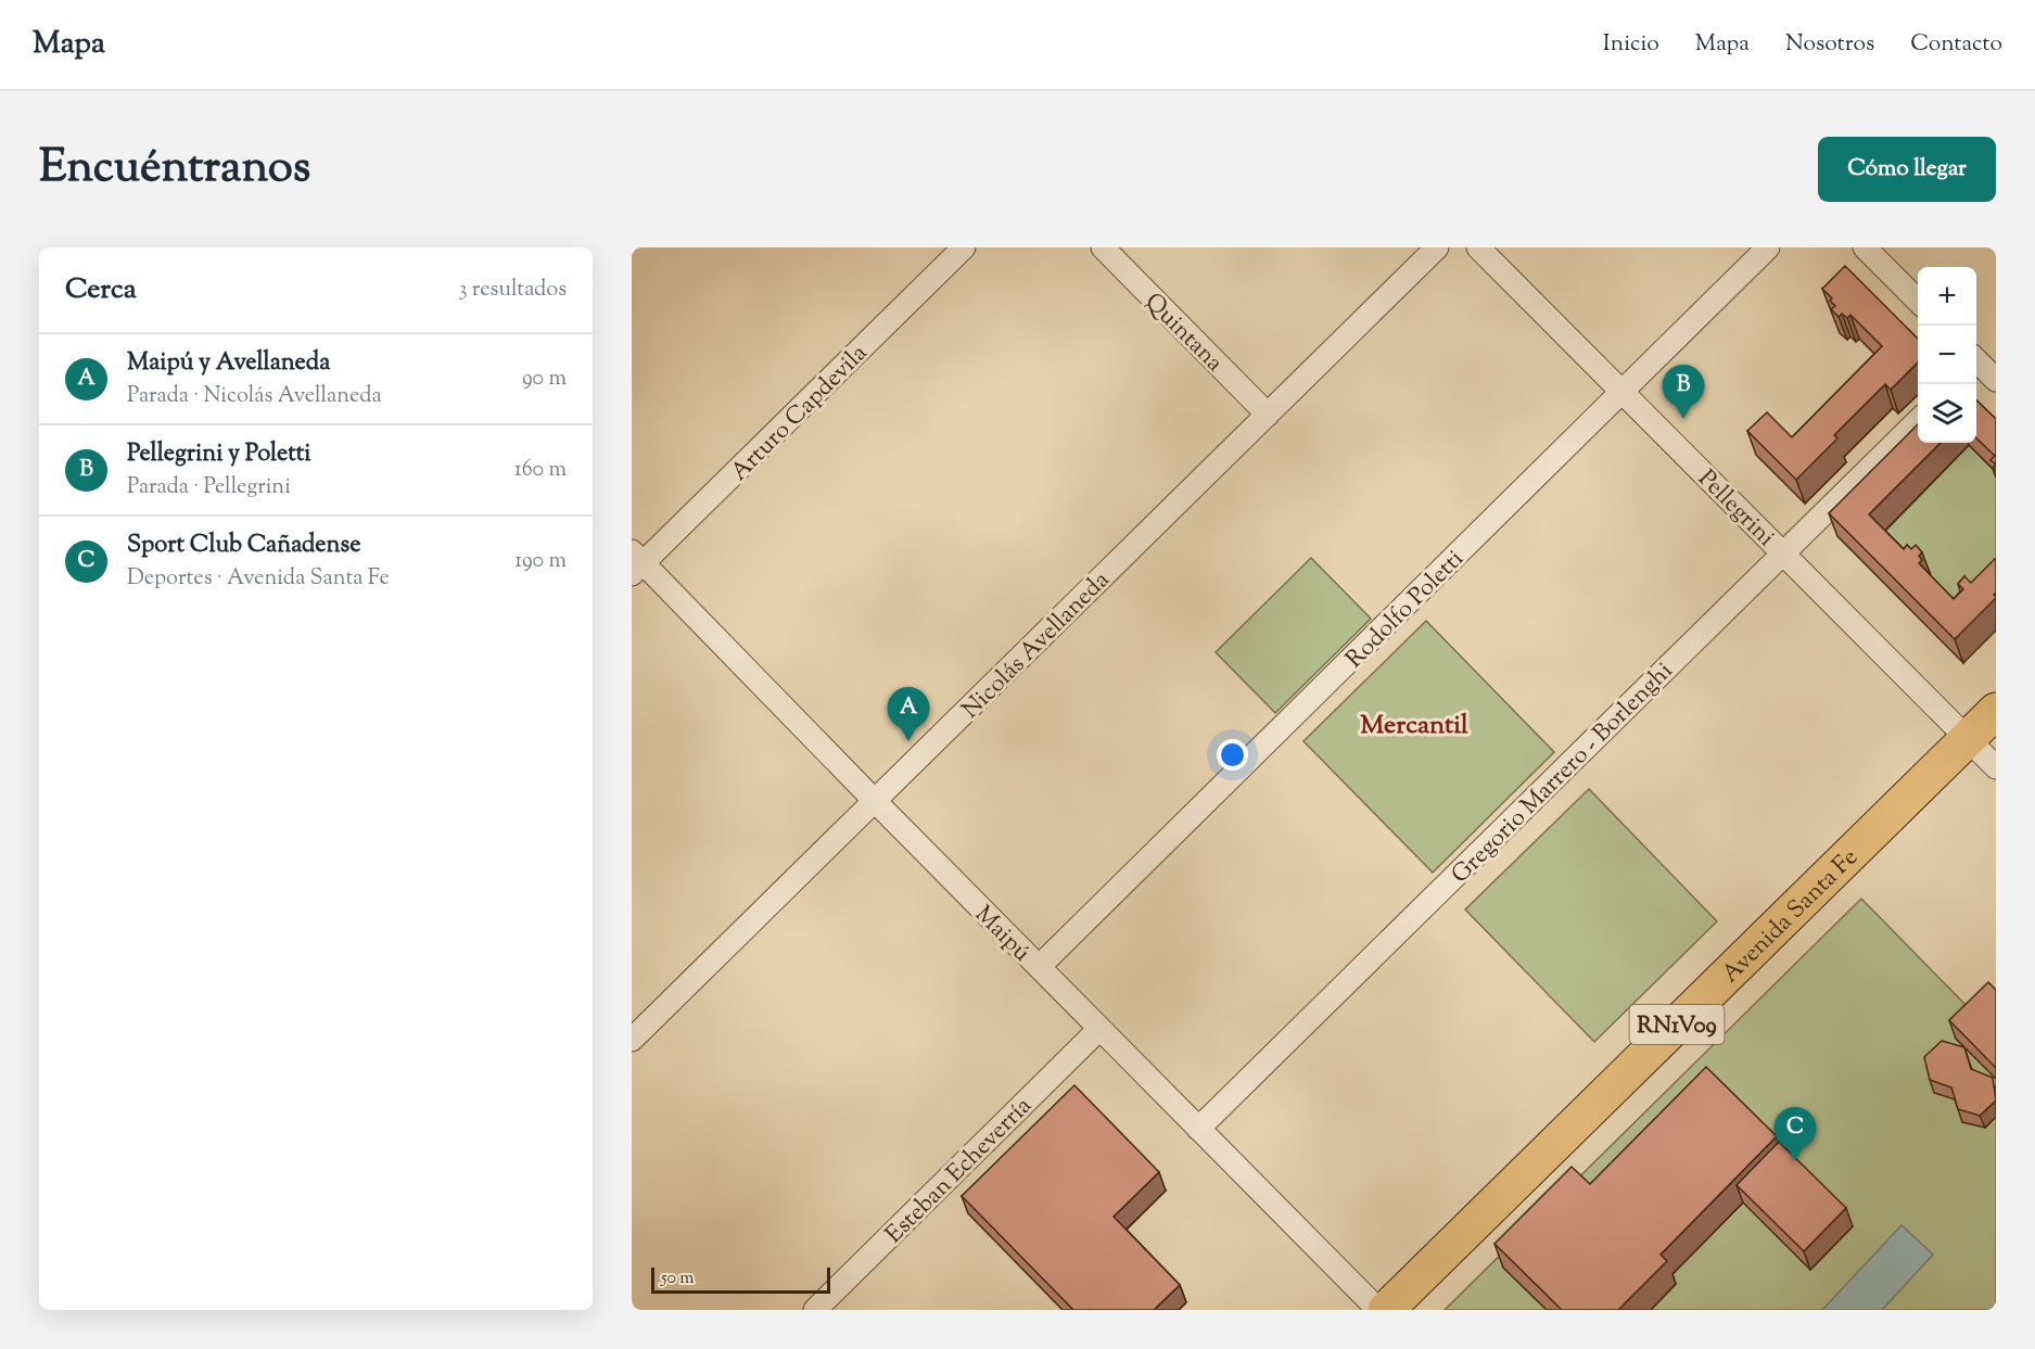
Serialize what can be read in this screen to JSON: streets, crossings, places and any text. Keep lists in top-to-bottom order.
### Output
{
  "streets": {
    "main road": ["Avenida Santa Fe", "RN1V09"],
    "street": [
      "Quintana",
      "Arturo Capdevila",
      "Pellegrini",
      "Rodolfo Poletti",
      "Nicolás Avellaneda",
      "Gregorio Marrero - Borlenghi",
      "Maipú",
      "Esteban Echeverría"
    ]
  },
  "crossings": [
    ["Quintana", "Nicolás Avellaneda"],
    ["Arturo Capdevila", "Maipú"],
    ["Pellegrini", "Rodolfo Poletti"],
    ["Pellegrini", "Gregorio Marrero - Borlenghi"],
    ["Pellegrini", "Avenida Santa Fe"],
    ["Rodolfo Poletti", "Maipú"],
    ["Nicolás Avellaneda", "Maipú"],
    ["Gregorio Marrero - Borlenghi", "Maipú"],
    ["Maipú", "Esteban Echeverría"]
  ],
  "districts": ["Mercantil"],
  "scale_bar": "50 m",
  "page": {
    "header": "Mapa",
    "nav": [
      "Inicio",
      "Mapa",
      "Nosotros",
      "Contacto"
    ],
    "title": "Encuéntranos",
    "buttons": "Cómo llegar",
    "heading": ["Cerca", "3 resultados"],
    "map_buttons": ["+", "−"],
    "list": [
      {
        "mark": "A",
        "name": "Maipú y Avellaneda",
        "note": "Parada · Nicolás Avellaneda",
        "value": "90 m"
      },
      {
        "mark": "B",
        "name": "Pellegrini y Poletti",
        "note": "Parada · Pellegrini",
        "value": "160 m"
      },
      {
        "mark": "C",
        "name": "Sport Club Cañadense",
        "note": "Deportes · Avenida Santa Fe",
        "value": "190 m"
      }
    ],
    "pins": ["B", "A", "C"],
    "scale": "50 m"
  }
}
